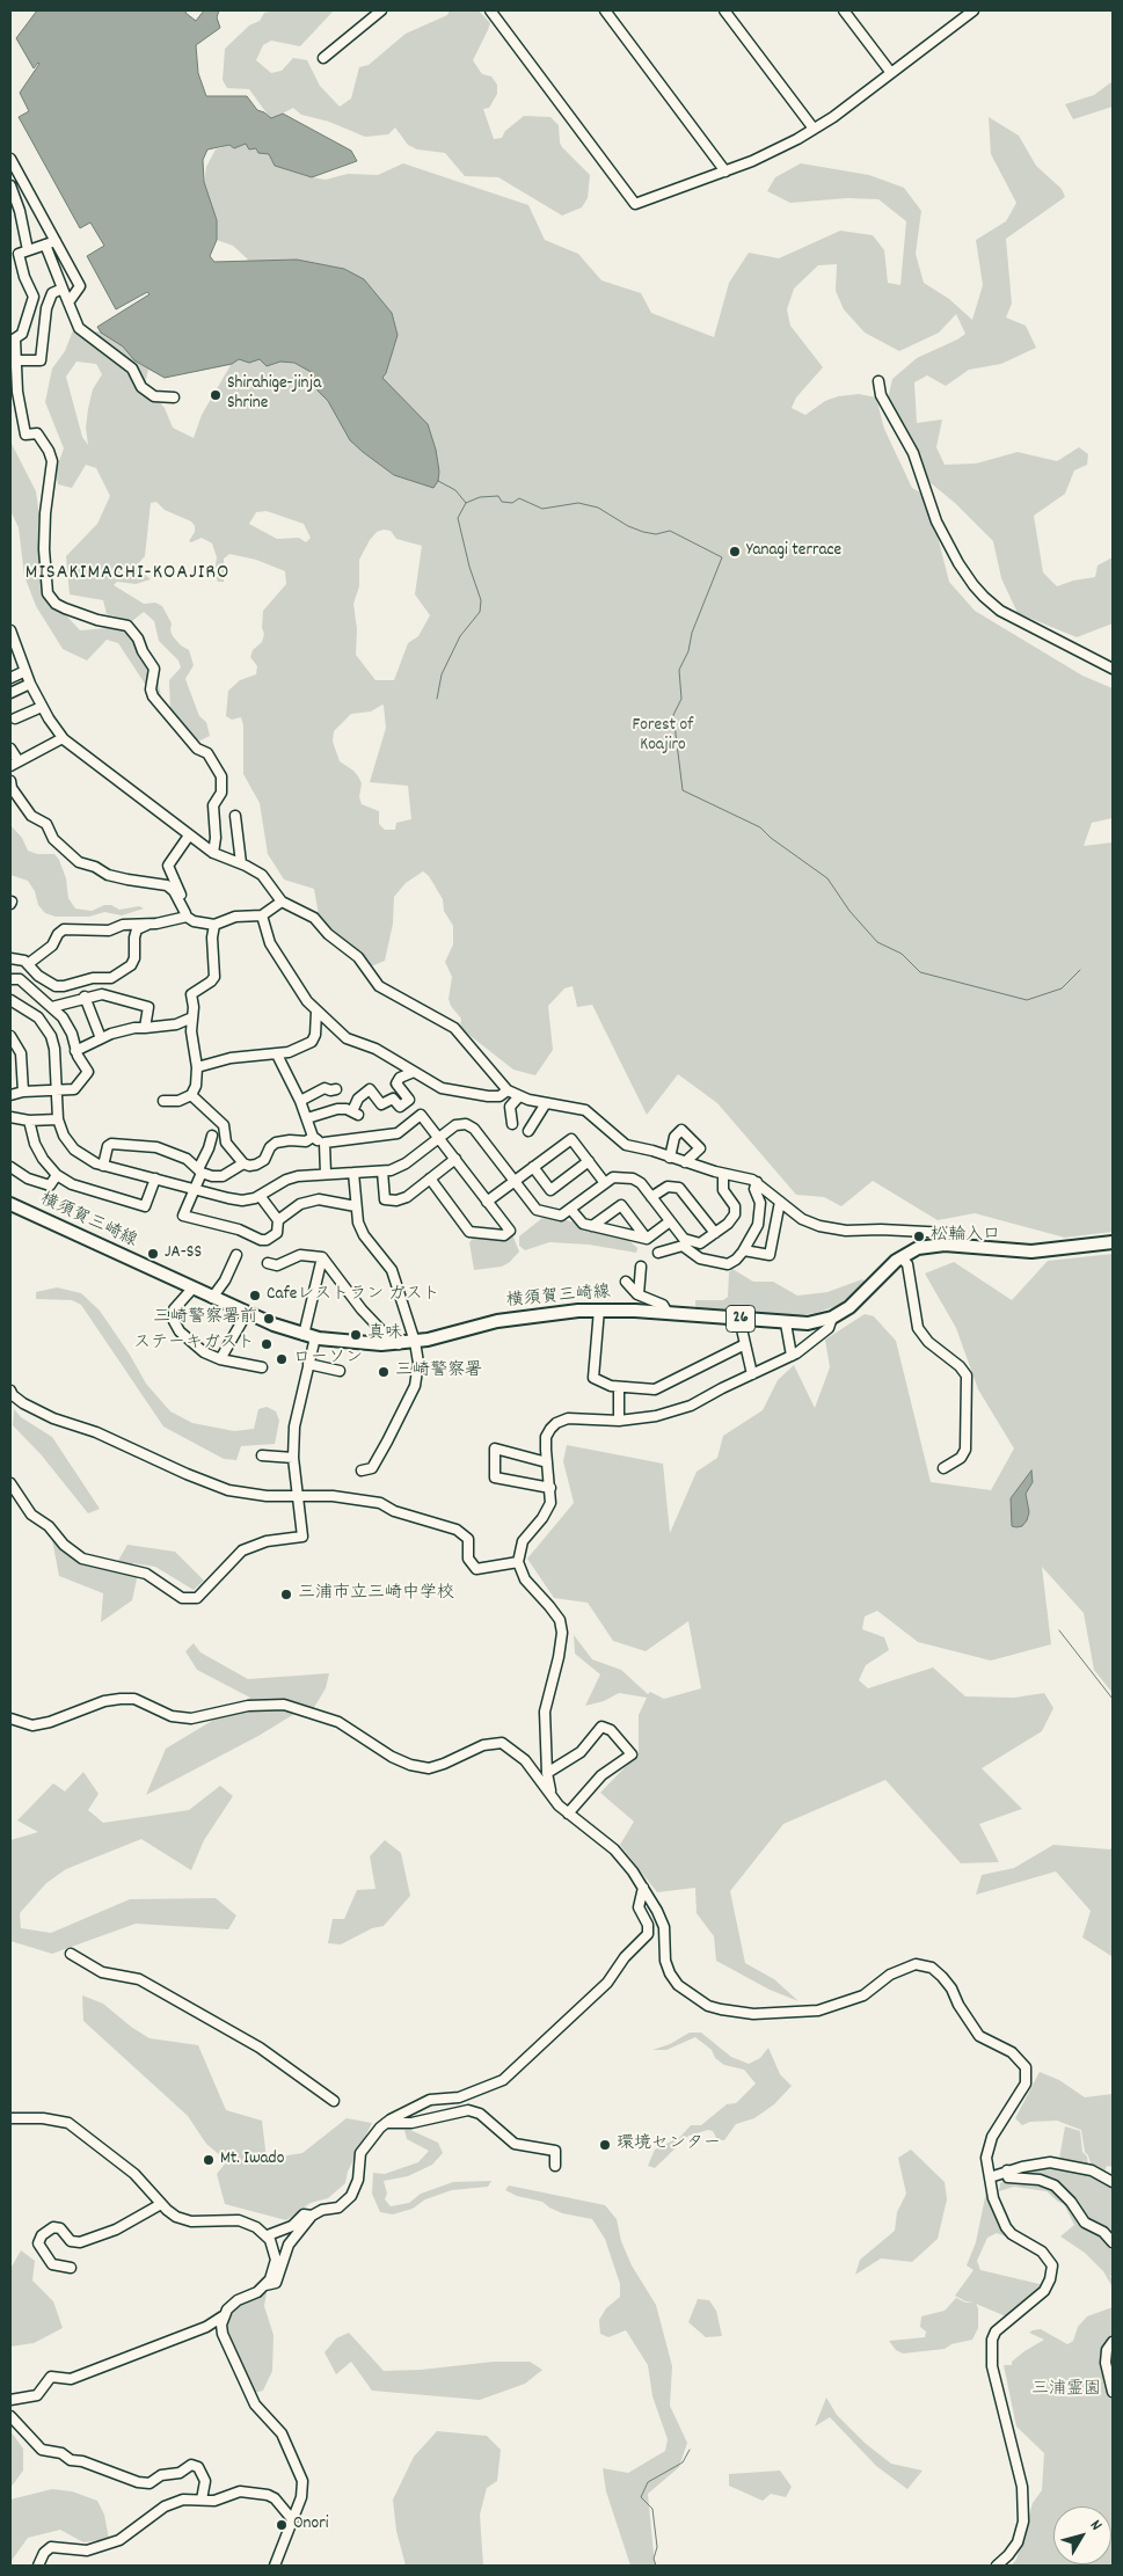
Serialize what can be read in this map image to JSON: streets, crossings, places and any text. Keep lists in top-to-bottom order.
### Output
{
  "streets": {
    "main road": ["横須賀三崎線", "26"]
  },
  "districts": ["MISAKIMACHI-KOAJIRO"],
  "parks": ["Forest of Koajiro", "三浦霊園"],
  "places": [
    "Shirahige-jinja Shrine",
    "Yanagi terrace",
    "松輪入口",
    "JA-SS",
    "Cafeレストラン ガスト",
    "三崎警察署前",
    "真味",
    "ステーキガスト",
    "ローソン",
    "三崎警察署",
    "三浦市立三崎中学校",
    "環境センター",
    "Mt. Iwado",
    "Onori"
  ],
  "north": "top right"
}
